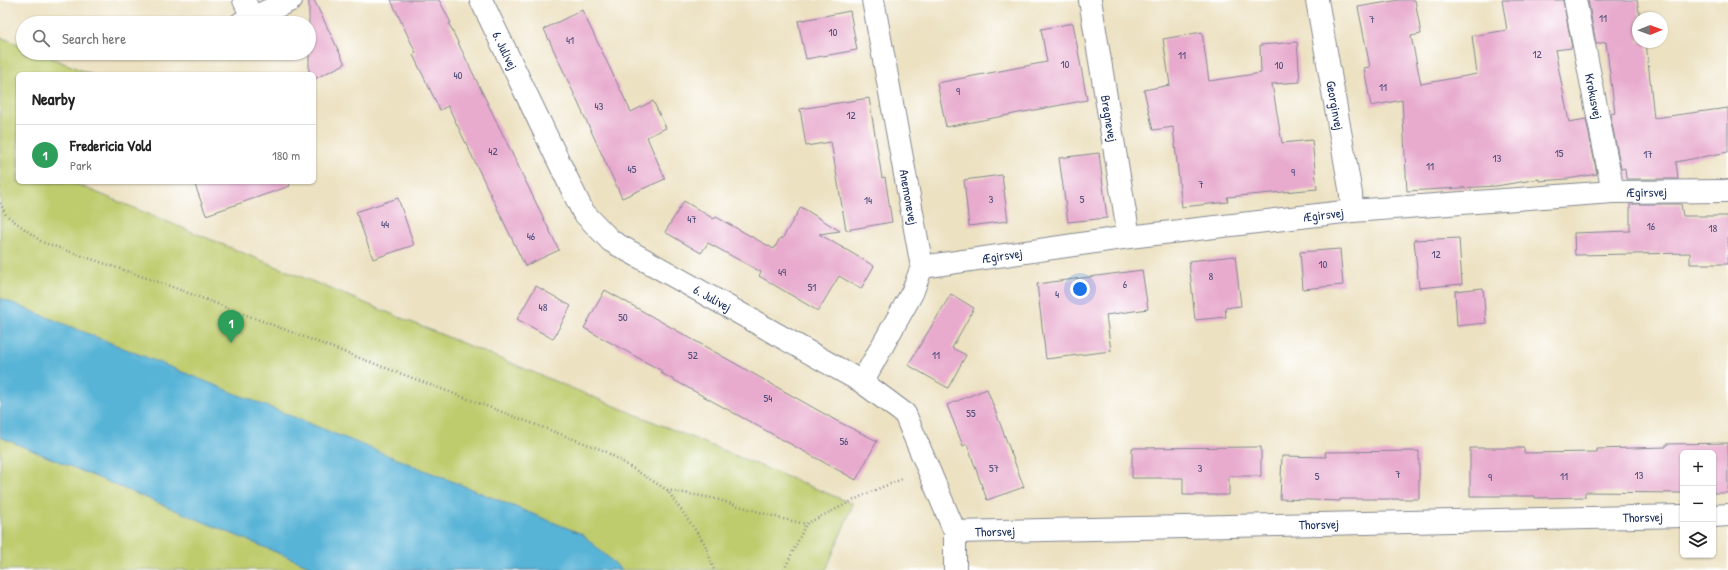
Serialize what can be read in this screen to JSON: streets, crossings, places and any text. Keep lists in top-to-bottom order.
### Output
{
  "streets": {
    "street": [
      "6. Julivej",
      "Krokusvej",
      "Georginvej",
      "Bregnevej",
      "Ægirsvej",
      "Anemonevej",
      "Thorsvej"
    ]
  },
  "crossings": [
    ["6. Julivej", "Thorsvej"],
    ["Krokusvej", "Ægirsvej"],
    ["Georginvej", "Ægirsvej"],
    ["Bregnevej", "Ægirsvej"],
    ["Ægirsvej", "Anemonevej"]
  ],
  "house_numbers": [
    "11",
    "7",
    "10",
    "41",
    "12",
    "11",
    "10",
    "10",
    "40",
    "11",
    "9",
    "43",
    "12",
    "42",
    "15",
    "17",
    "13",
    "11",
    "45",
    "9",
    "7",
    "3",
    "5",
    "14",
    "47",
    "44",
    "16",
    "18",
    "46",
    "12",
    "10",
    "49",
    "8",
    "6",
    "51",
    "4",
    "48",
    "50",
    "52",
    "11",
    "54",
    "55",
    "56",
    "57",
    "3",
    "7",
    "13",
    "5",
    "11",
    "9"
  ],
  "north": "right",
  "page": {
    "search": "Search here",
    "heading": "Nearby",
    "list": [
      {
        "mark": "1",
        "name": "Fredericia Vold",
        "note": "Park",
        "value": "180 m"
      }
    ],
    "pins": "1",
    "map_buttons": ["+", "−"]
  }
}
